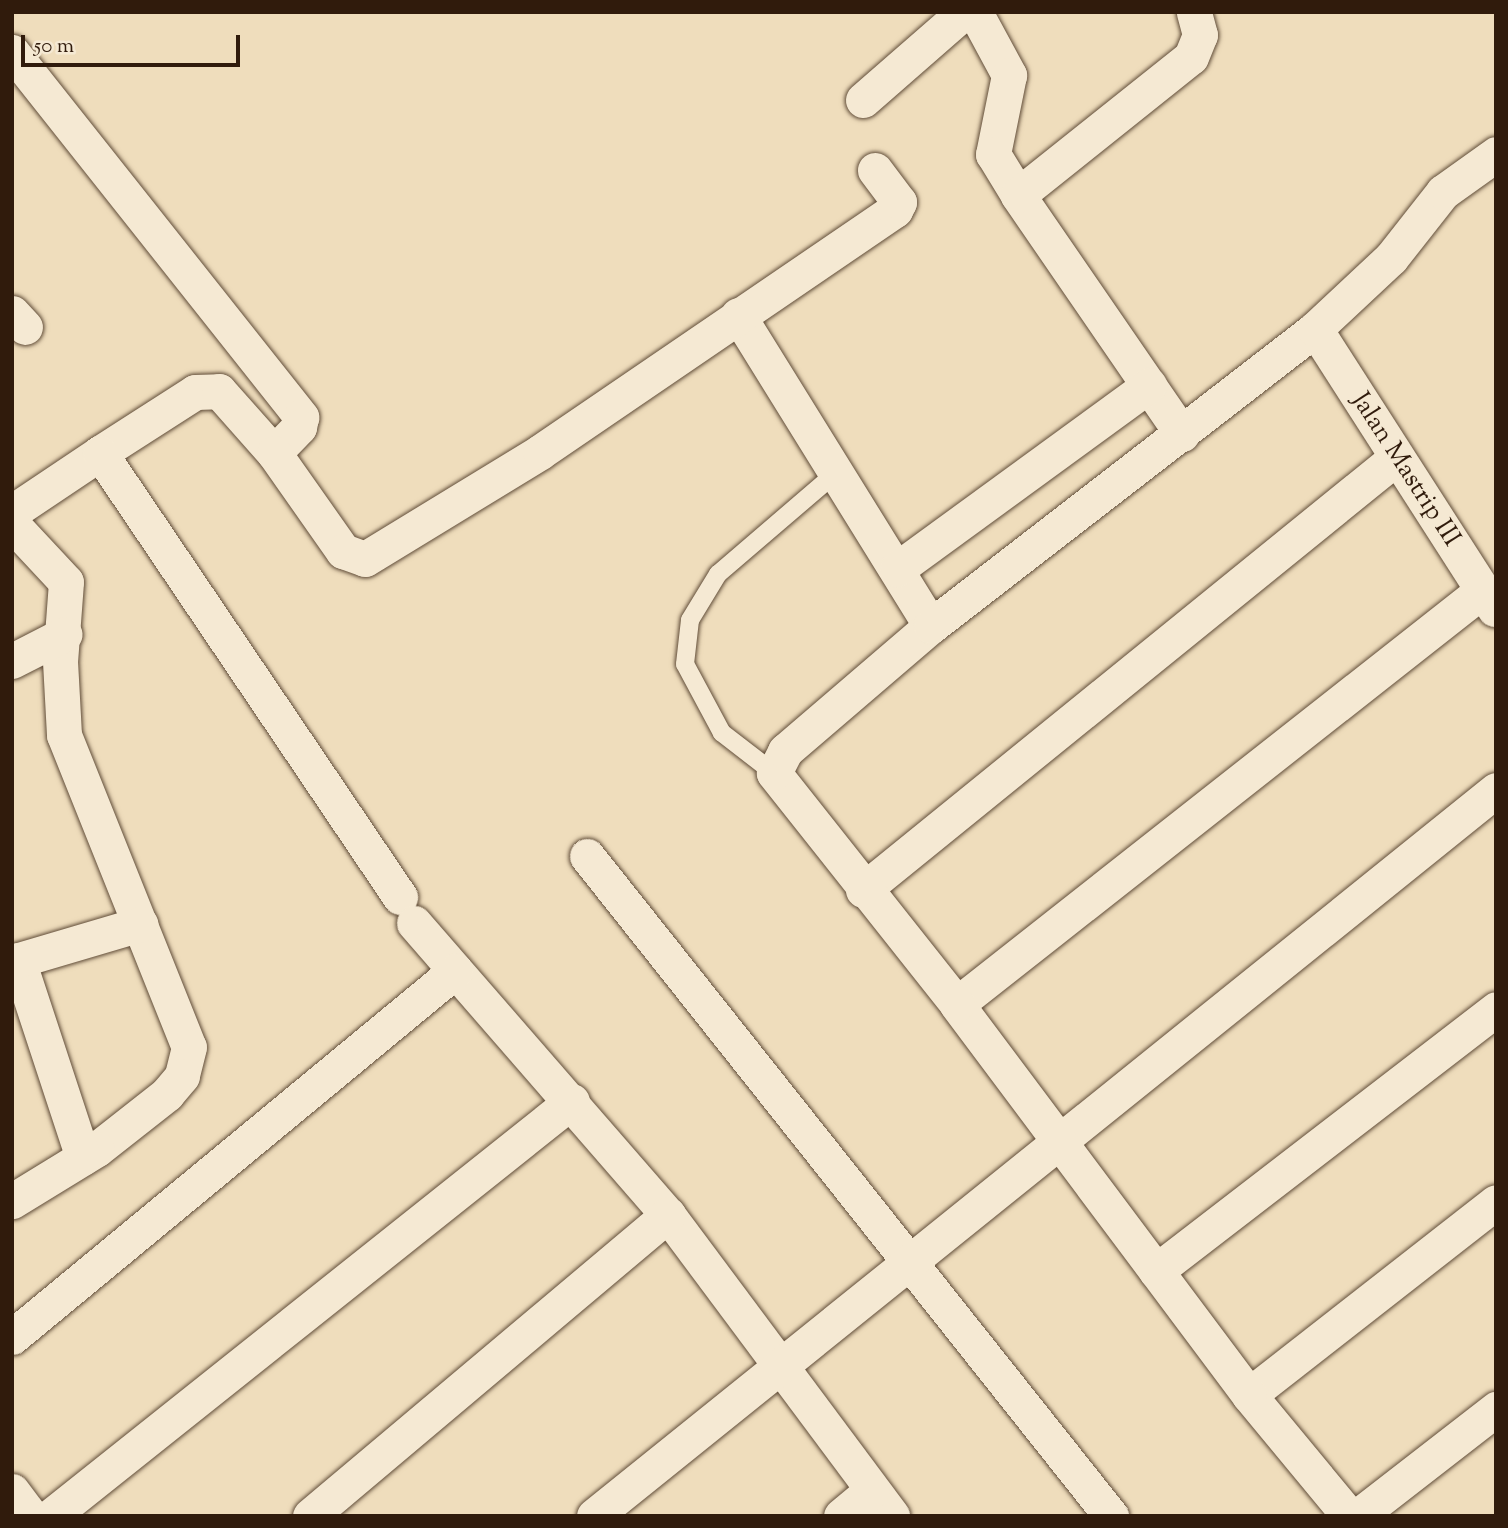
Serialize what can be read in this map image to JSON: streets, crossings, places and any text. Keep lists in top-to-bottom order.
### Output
{
  "streets": {
    "street": ["Jalan Mastrip III"]
  },
  "scale_bar": "50 m"
}
